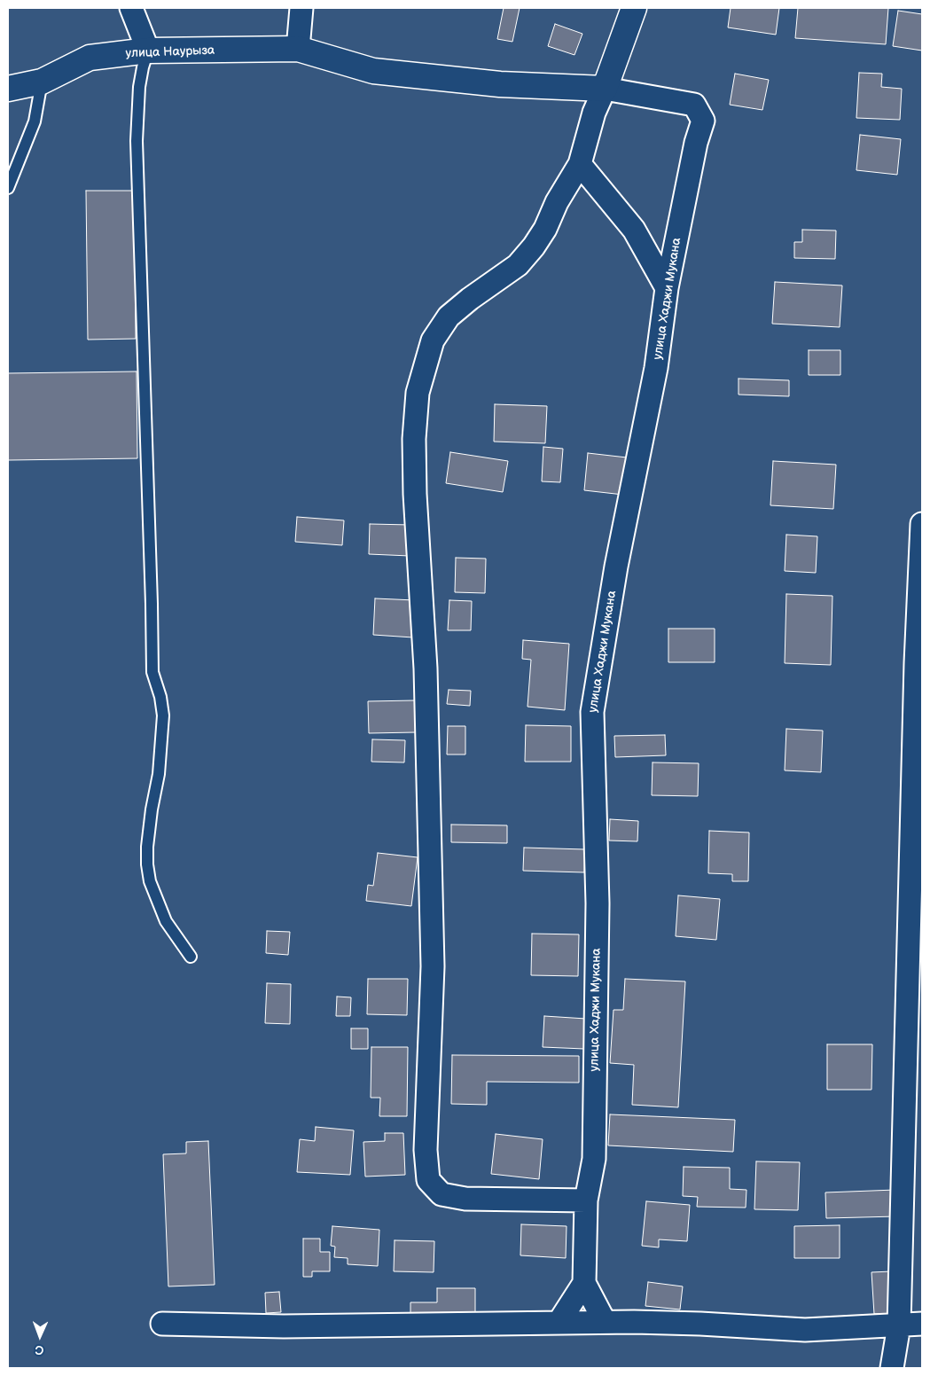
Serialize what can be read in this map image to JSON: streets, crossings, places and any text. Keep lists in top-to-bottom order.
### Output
{
  "streets": {
    "street": ["улица Наурыза", "улица Хаджи Мукана"]
  },
  "crossings": [
    ["улица Наурыза", "улица Хаджи Мукана"]
  ],
  "north": "bottom"
}
